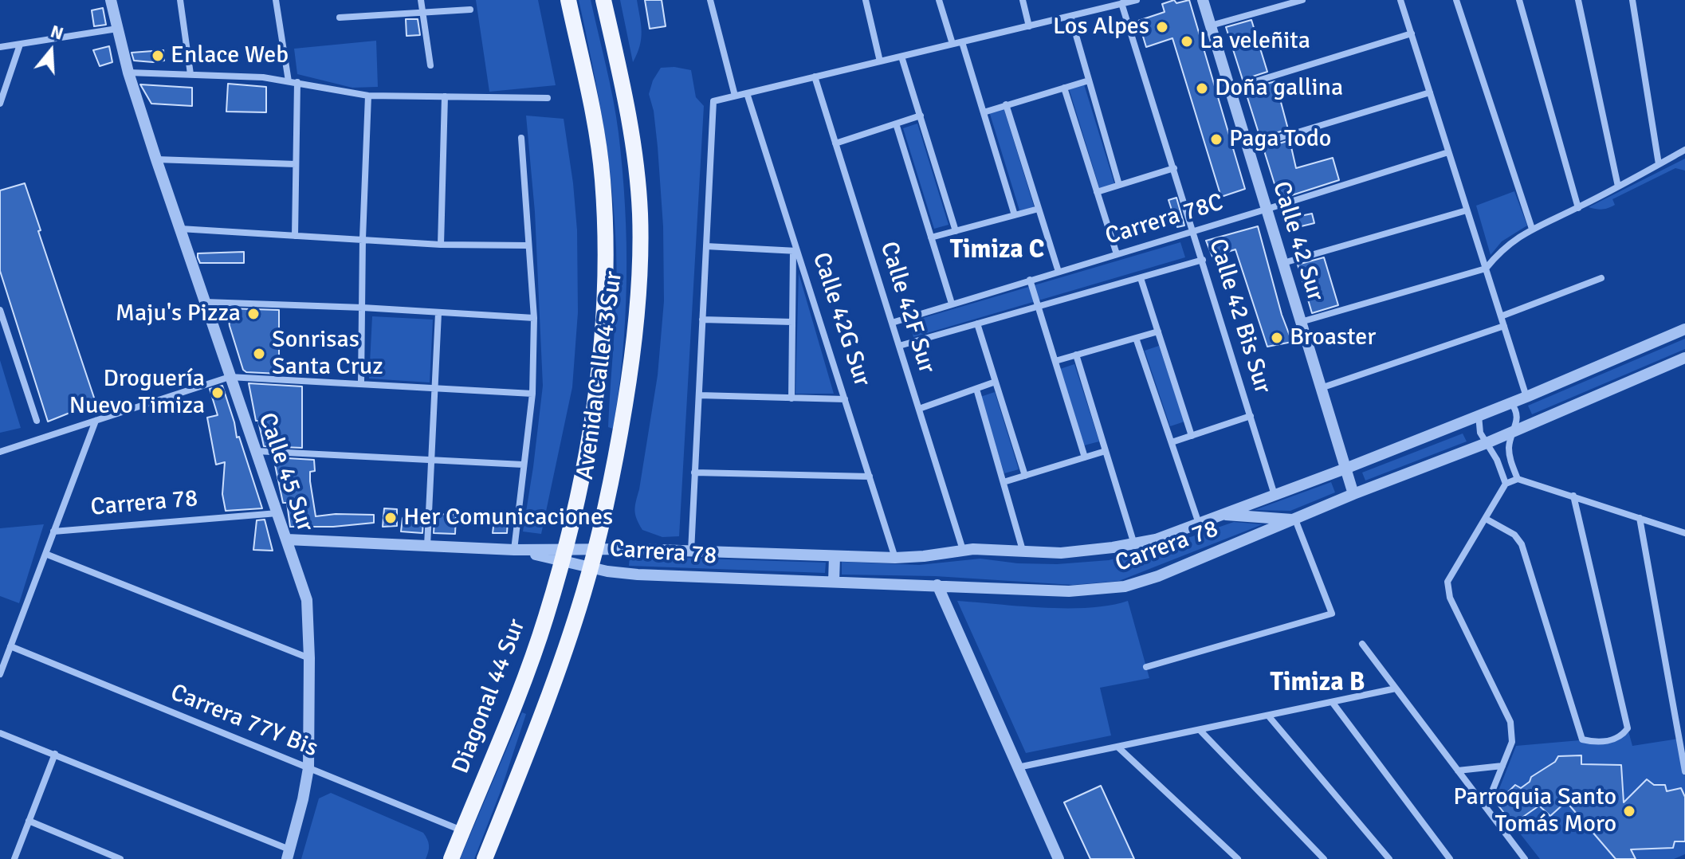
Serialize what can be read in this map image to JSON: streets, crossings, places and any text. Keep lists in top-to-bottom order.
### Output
{
  "streets": {
    "main road": ["Avenida Calle 43 Sur", "Diagonal 44 Sur"],
    "street": [
      "Carrera 78C",
      "Calle 42 Sur",
      "Calle 42F Sur",
      "Calle 42 Bis Sur",
      "Calle 42G Sur",
      "Calle 45 Sur",
      "Carrera 78",
      "Carrera 77Y Bis"
    ]
  },
  "crossings": [
    ["Carrera 78C", "Calle 42 Sur"],
    ["Carrera 78C", "Calle 42F Sur"],
    ["Carrera 78C", "Calle 42 Bis Sur"],
    ["Calle 42 Sur", "Carrera 78"],
    ["Calle 42F Sur", "Carrera 78"],
    ["Calle 42 Bis Sur", "Carrera 78"],
    ["Calle 42G Sur", "Carrera 78"],
    ["Avenida Calle 43 Sur", "Carrera 78"],
    ["Avenida Calle 43 Sur", "Diagonal 44 Sur"],
    ["Calle 45 Sur", "Carrera 78"],
    ["Calle 45 Sur", "Carrera 77Y Bis"],
    ["Carrera 78", "Diagonal 44 Sur"],
    ["Diagonal 44 Sur", "Carrera 77Y Bis"]
  ],
  "districts": ["Timiza C", "Timiza B"],
  "places": [
    "Los Alpes",
    "La veleñita",
    "Enlace Web",
    "Doña gallina",
    "Paga Todo",
    "Maju's Pizza",
    "Broaster",
    "Sonrisas Santa Cruz",
    "Droguería Nuevo Timiza",
    "Her Comunicaciones",
    "Parroquia Santo Tomás Moro"
  ],
  "north": "top"
}
